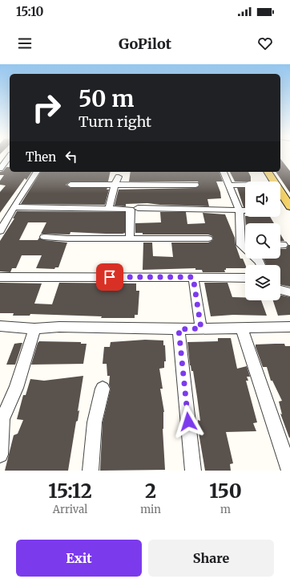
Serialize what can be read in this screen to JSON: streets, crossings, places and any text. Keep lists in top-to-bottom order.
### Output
{
  "page": {
    "status": "15:10",
    "header": "GoPilot",
    "turn": ["50 m", "Turn right"],
    "then": "Then",
    "eta": [
      "15:12",
      "Arrival",
      "2",
      "min",
      "150",
      "m"
    ],
    "buttons": ["Exit", "Share"]
  }
}
